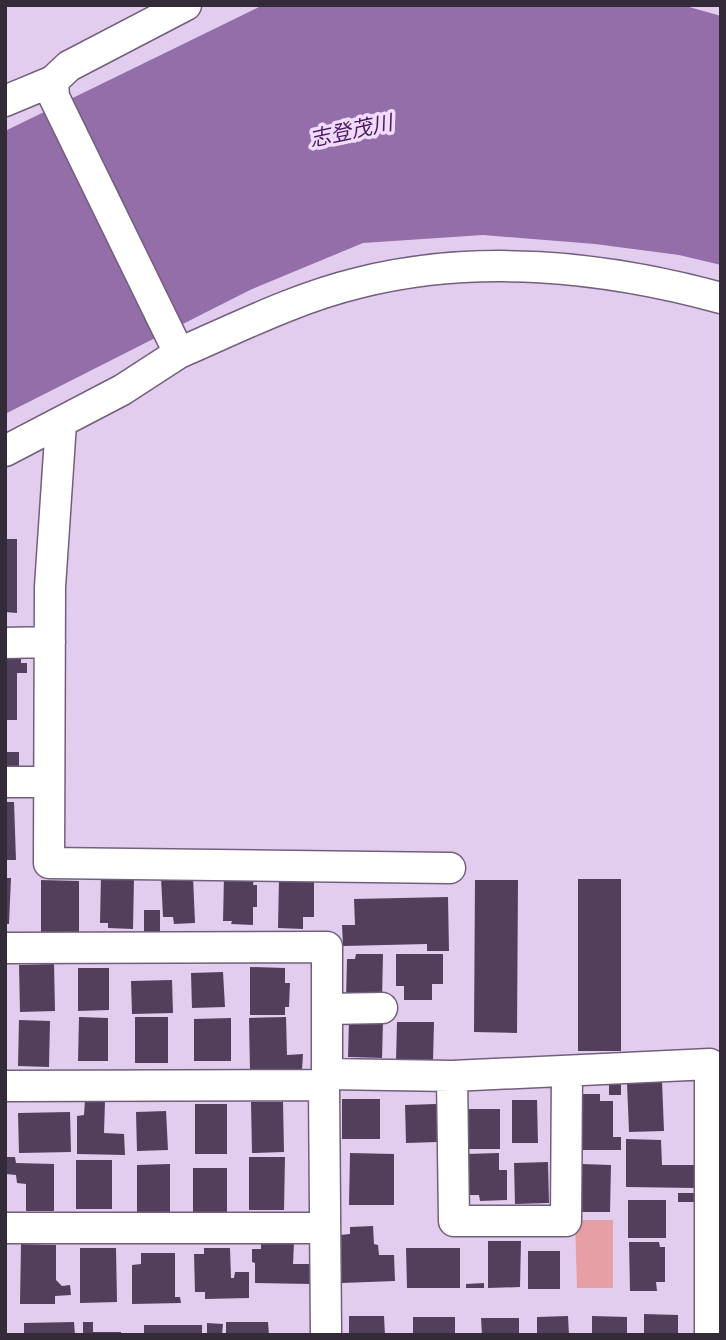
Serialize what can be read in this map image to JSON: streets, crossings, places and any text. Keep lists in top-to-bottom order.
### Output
{
  "water": ["志登茂川"]
}
